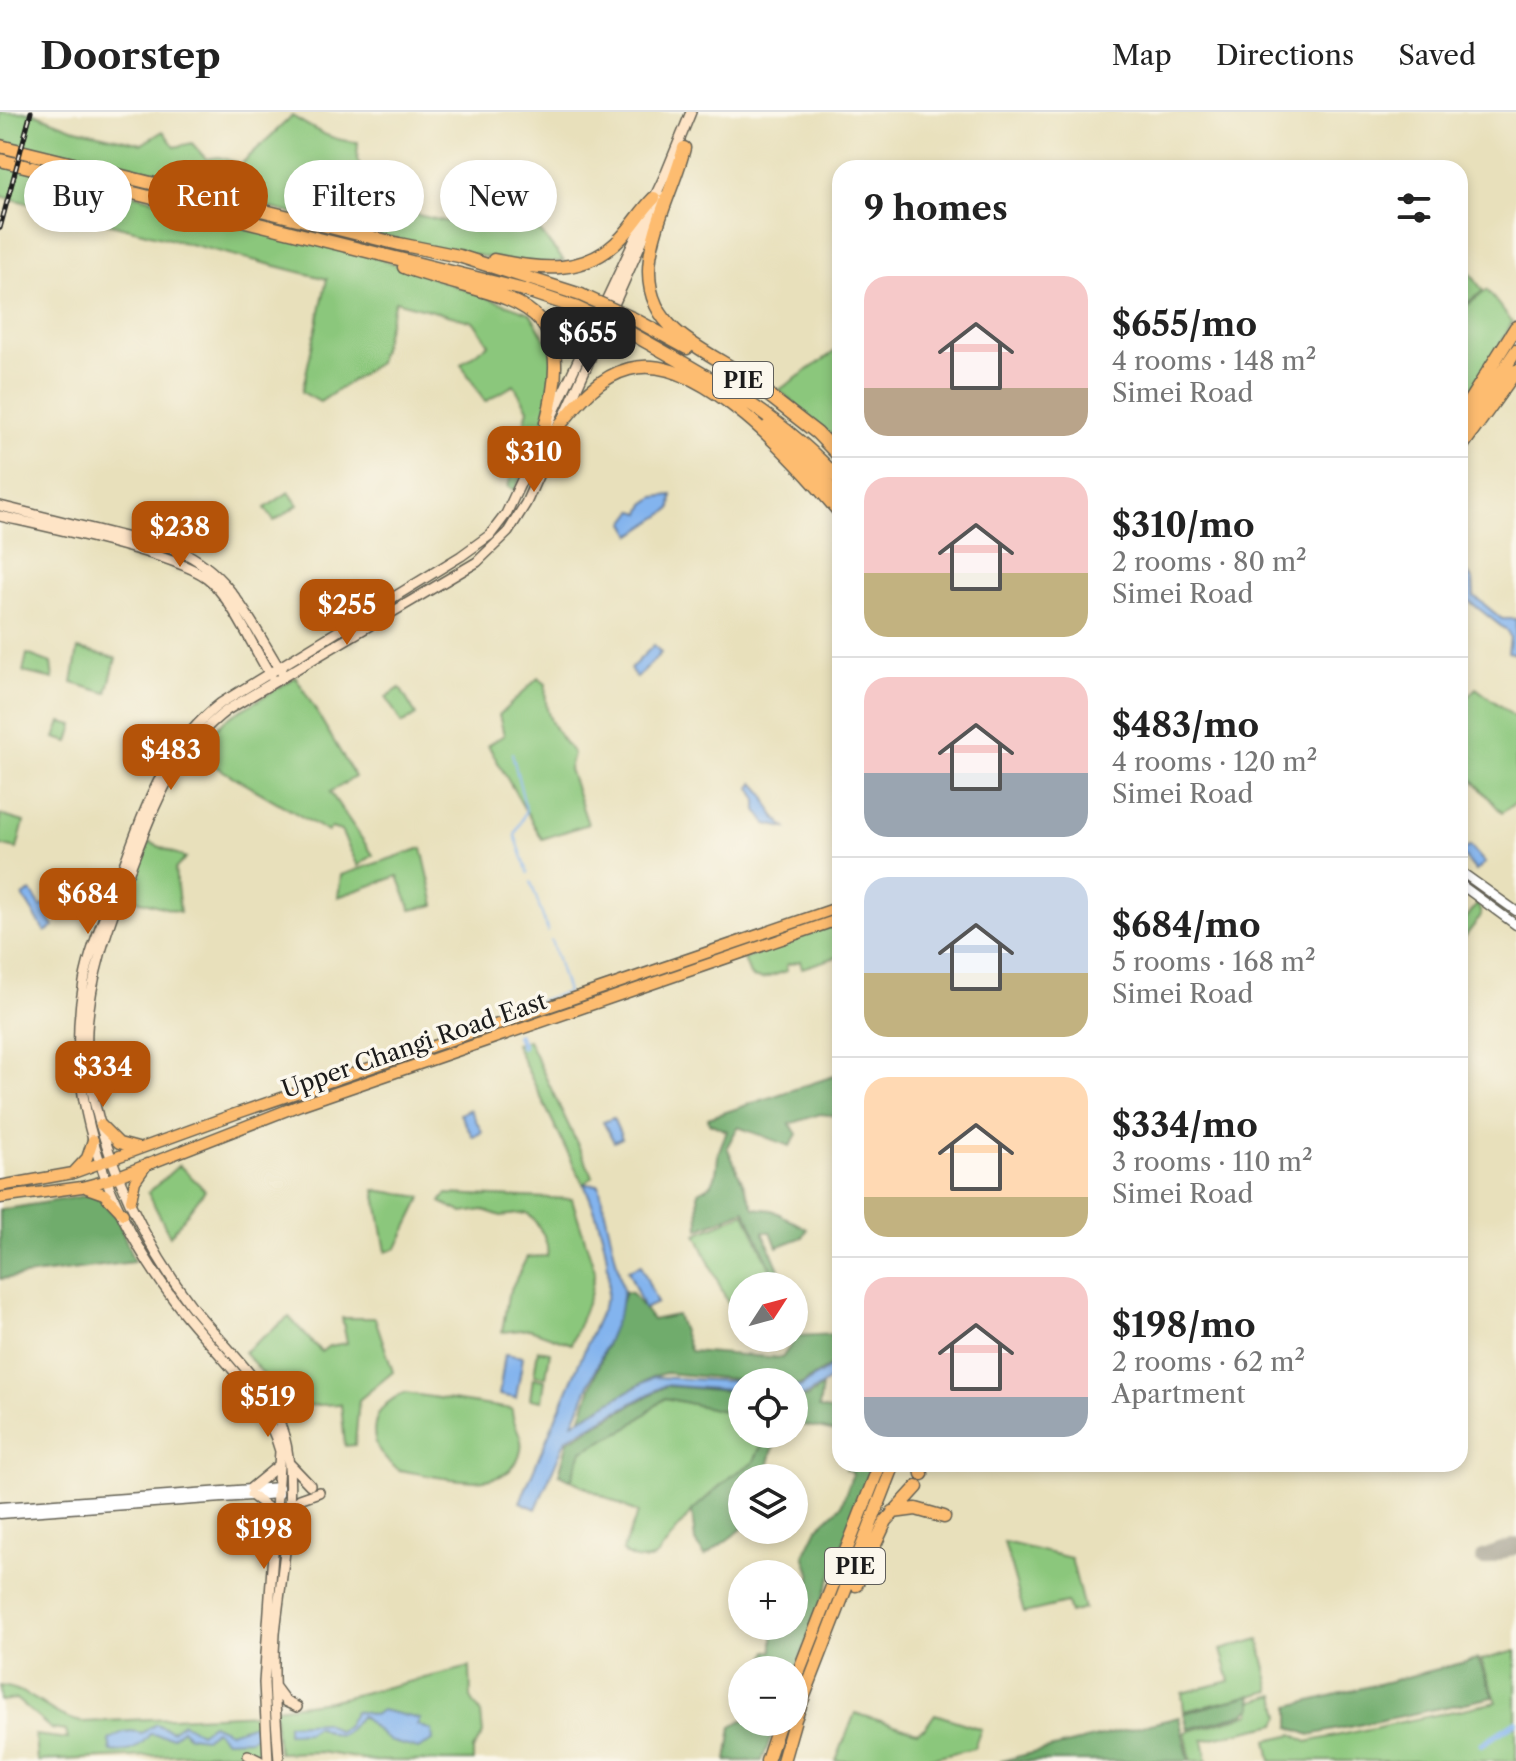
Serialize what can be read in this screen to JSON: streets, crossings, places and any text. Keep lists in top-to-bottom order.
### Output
{
  "streets": {
    "highway": ["PIE"],
    "main road": ["Upper Changi Road East"]
  },
  "north": "top right",
  "page": {
    "header": "Doorstep",
    "nav": ["Map", "Directions", "Saved"],
    "chip": [
      "Buy",
      "Rent",
      "Filters",
      "New"
    ],
    "heading": "9 homes",
    "list": [
      {
        "name": "$655/mo",
        "note": "4 rooms · 148 m² · Simei Road"
      },
      {
        "name": "$310/mo",
        "note": "2 rooms · 80 m² · Simei Road"
      },
      {
        "name": "$483/mo",
        "note": "4 rooms · 120 m² · Simei Road"
      },
      {
        "name": "$684/mo",
        "note": "5 rooms · 168 m² · Simei Road"
      },
      {
        "name": "$334/mo",
        "note": "3 rooms · 110 m² · Simei Road"
      },
      {
        "name": "$198/mo",
        "note": "2 rooms · 62 m² · Apartment"
      }
    ],
    "price": [
      "$655",
      "$310",
      "$238",
      "$255",
      "$483",
      "$684",
      "$334",
      "$519",
      "$198"
    ],
    "map_buttons": ["+", "−"]
  }
}
